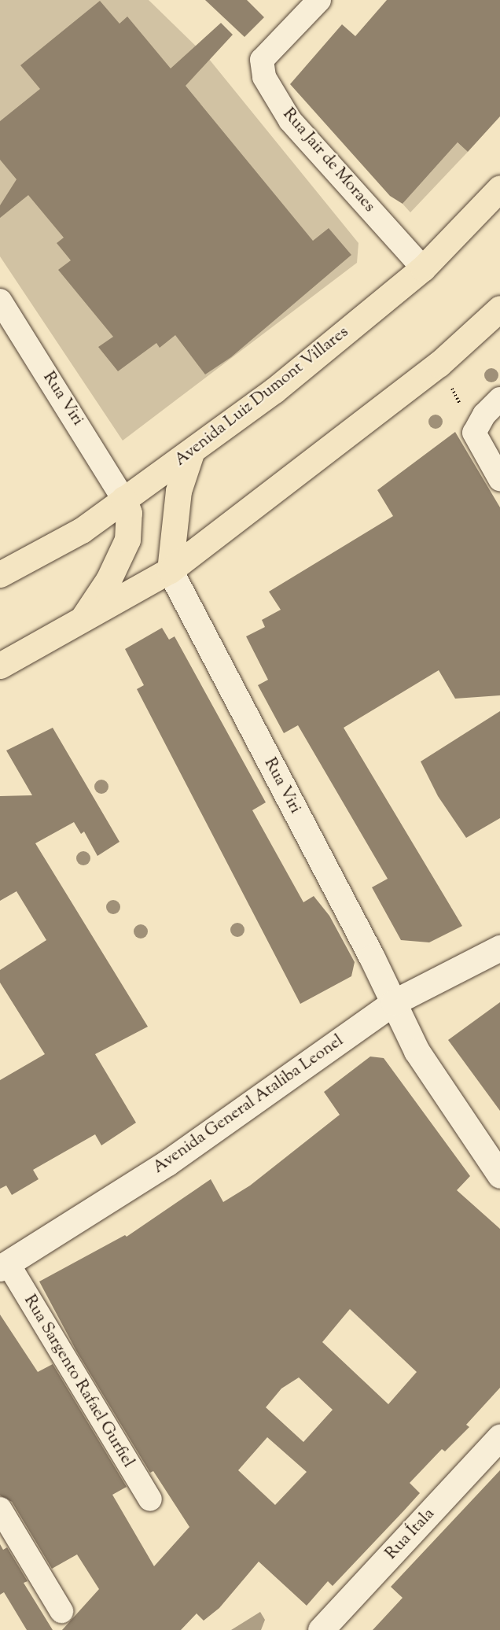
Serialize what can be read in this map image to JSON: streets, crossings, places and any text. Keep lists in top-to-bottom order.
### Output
{
  "streets": {
    "main road": [
      "Avenida Luiz Dumont Villares",
      "Rua Viri",
      "Avenida General Ataliba Leonel",
      "Rua Ítala"
    ],
    "street": ["Rua Jair de Moraes", "Rua Sargento Rafael Gurfiel"]
  },
  "crossings": [
    ["Rua Jair de Moraes", "Avenida Luiz Dumont Villares"],
    ["Avenida Luiz Dumont Villares", "Rua Viri"],
    ["Rua Viri", "Avenida General Ataliba Leonel"],
    ["Avenida General Ataliba Leonel", "Rua Sargento Rafael Gurfiel"]
  ]
}
